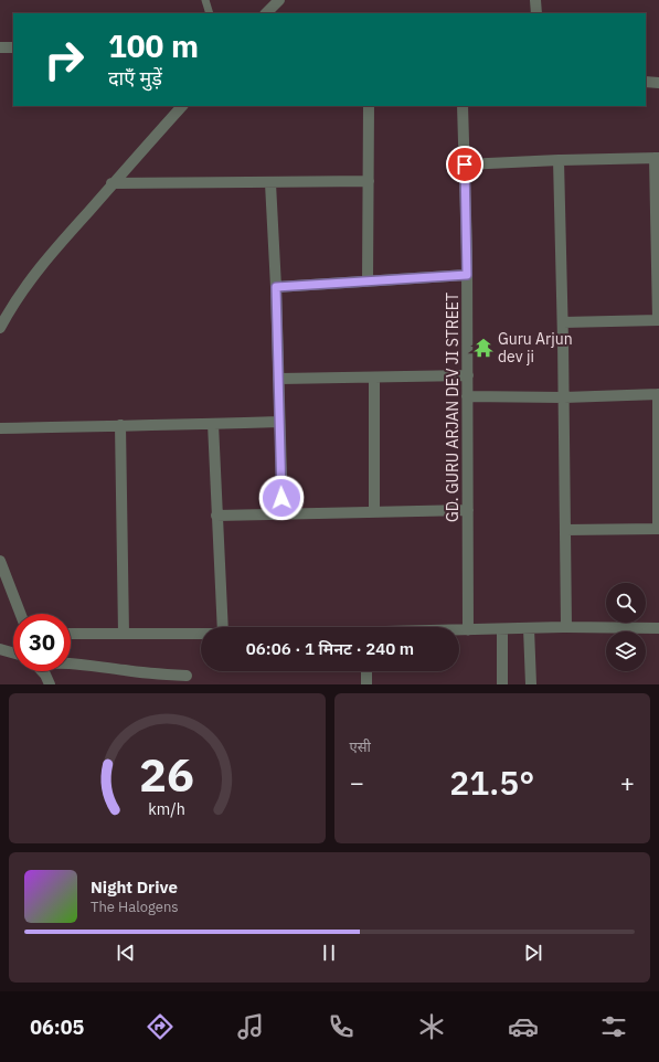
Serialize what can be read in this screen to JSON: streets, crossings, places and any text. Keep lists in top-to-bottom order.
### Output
{
  "streets": {
    "street": ["GD. GURU ARJAN DEV JI STREET"]
  },
  "places": {
    "temple": ["Guru Arjun dev ji"]
  },
  "page": {
    "turn": ["100 m", "दाएँ मुड़ें"],
    "limit": "30",
    "trip": "06:06 · 1 मिनट · 240 m",
    "tile": "एसी",
    "heat": ["−", "21.5°", "+"],
    "song": ["Night Drive", "The Halogens"],
    "tabs": "06:05",
    "gauge": ["26", "km/h"]
  }
}
